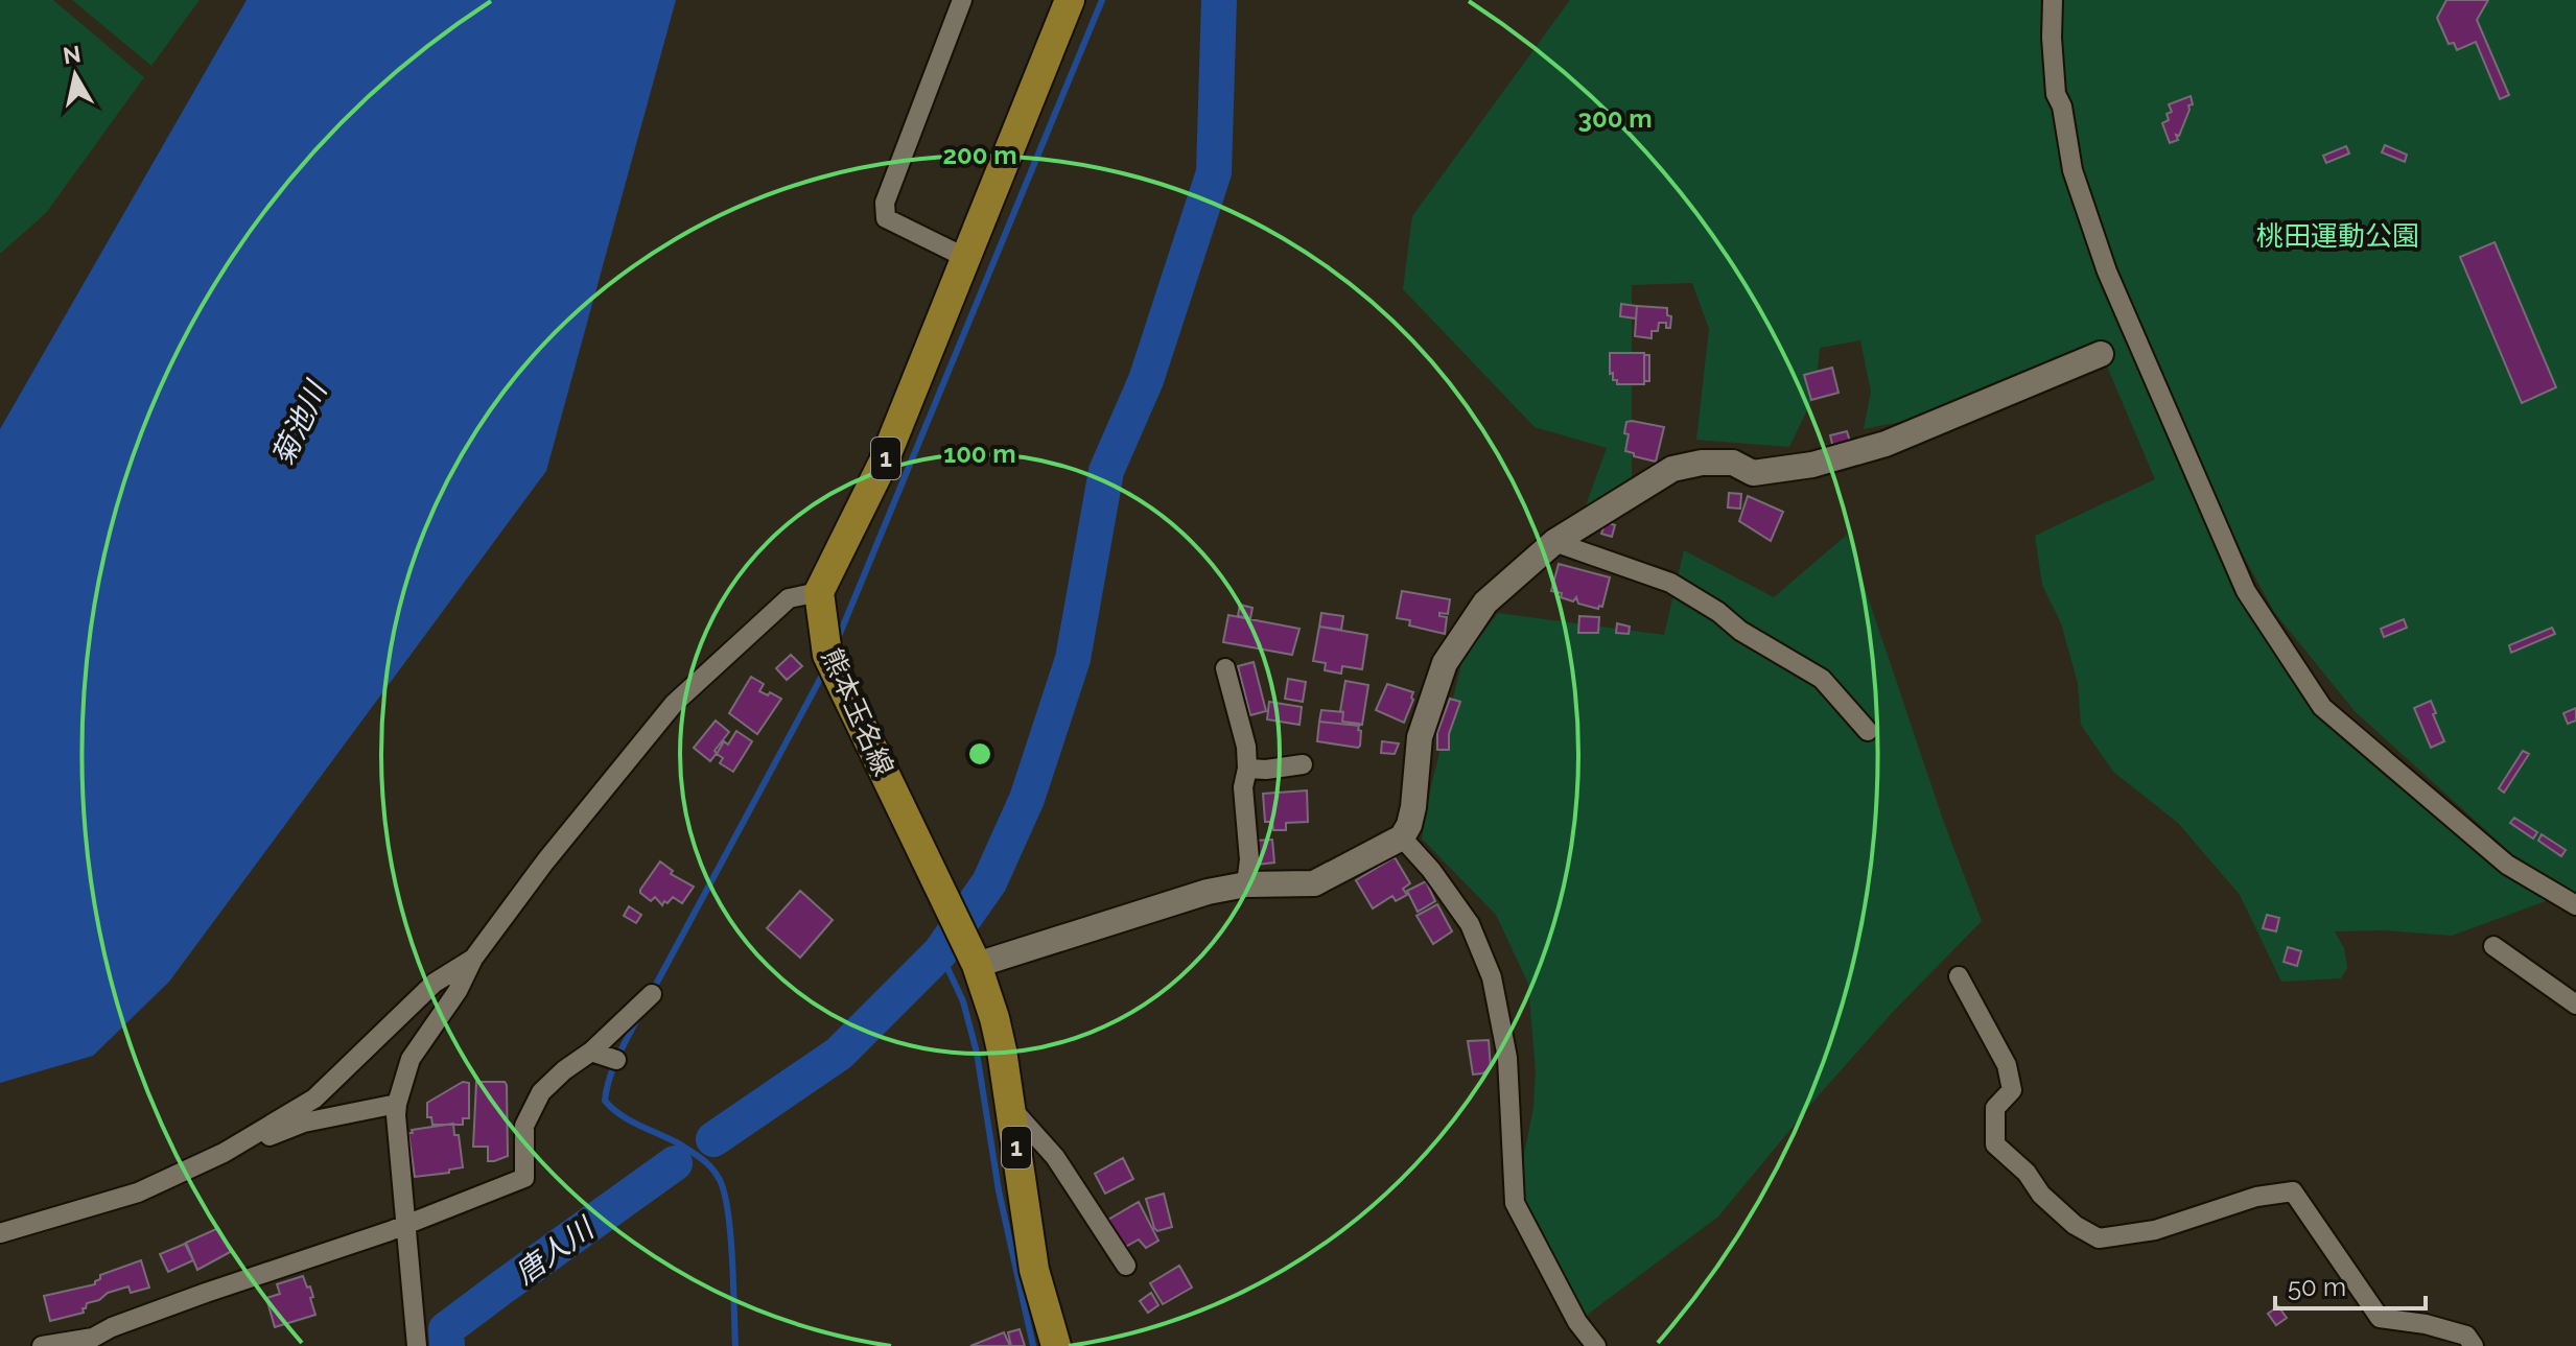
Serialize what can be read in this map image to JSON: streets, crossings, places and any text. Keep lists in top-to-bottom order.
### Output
{
  "streets": {
    "main road": ["1", "熊本玉名線"]
  },
  "crossings": [
    ["1", "熊本玉名線"]
  ],
  "water": ["菊池川", "唐人川"],
  "parks": ["桃田運動公園"],
  "scale_bar": "50 m",
  "north": "top",
  "rings": ["300 m", "200 m", "100 m"]
}
